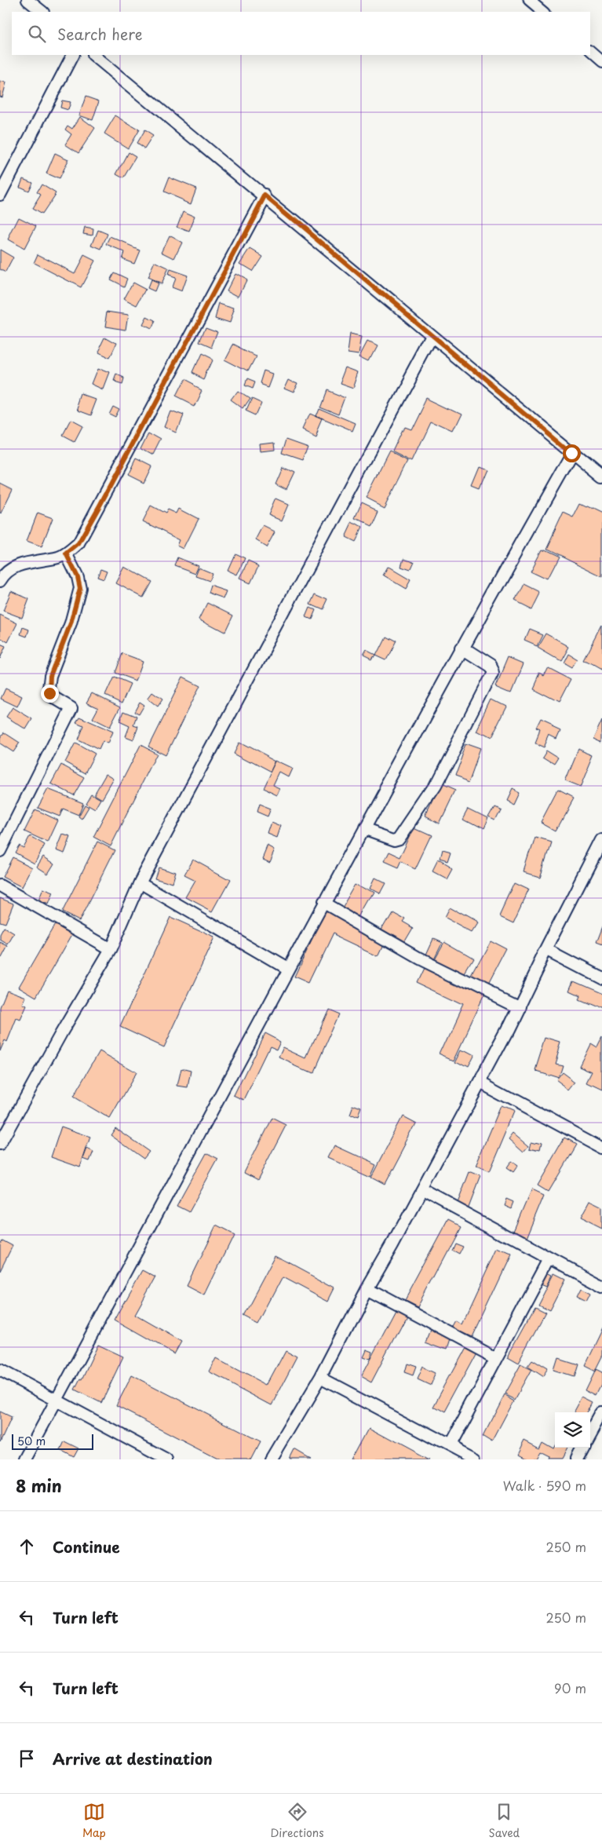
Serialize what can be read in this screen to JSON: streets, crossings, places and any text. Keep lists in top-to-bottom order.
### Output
{
  "scale_bar": "50 m",
  "page": {
    "search": "Search here",
    "scale": "50 m",
    "heading": ["8 min", "Walk · 590 m"],
    "list": [
      ["Continue", "250 m"],
      ["Turn left", "250 m"],
      ["Turn left", "90 m"],
      "Arrive at destination"
    ],
    "nav": ["Map", "Directions", "Saved"]
  }
}
